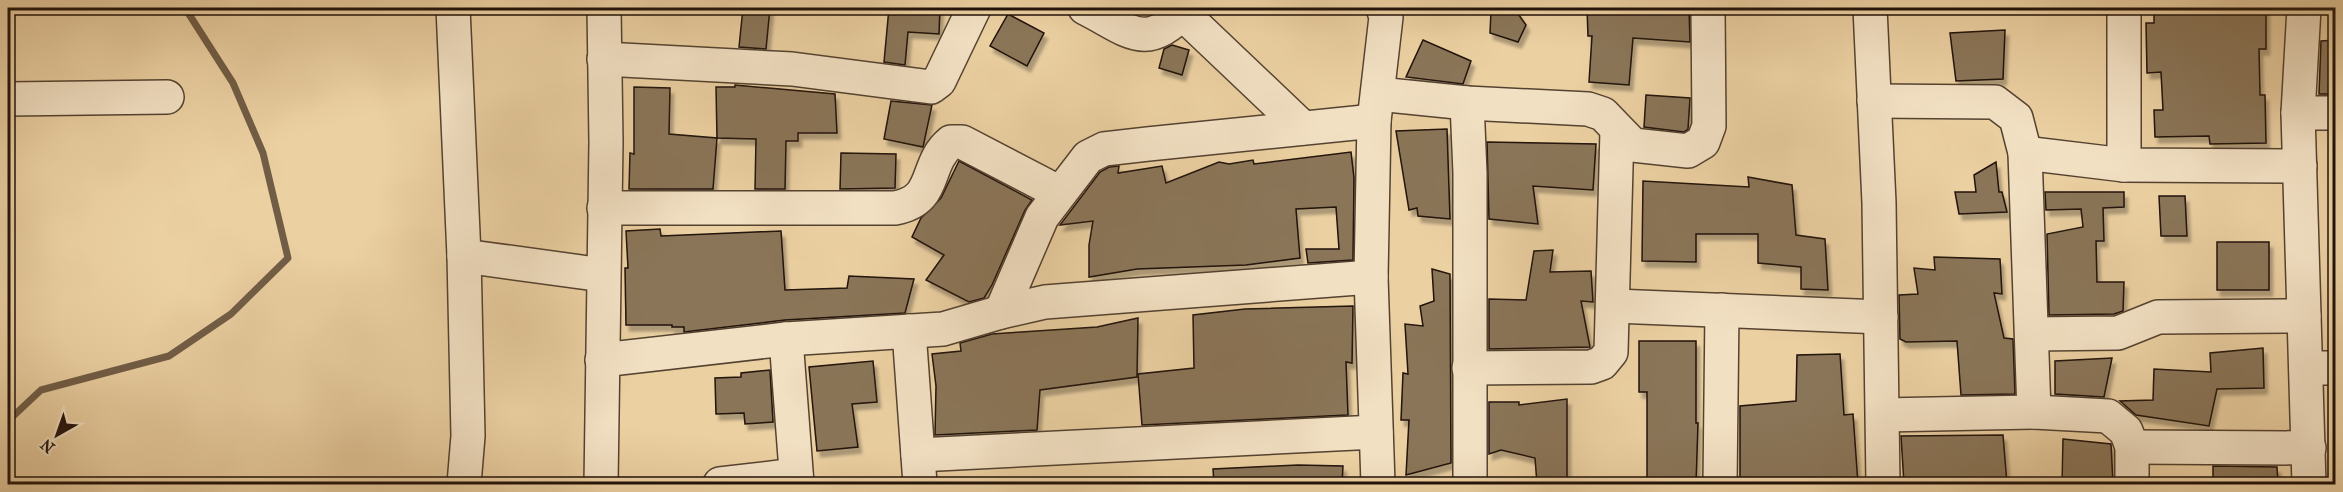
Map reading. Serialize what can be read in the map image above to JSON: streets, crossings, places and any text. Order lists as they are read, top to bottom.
{
  "north": "bottom left"
}
